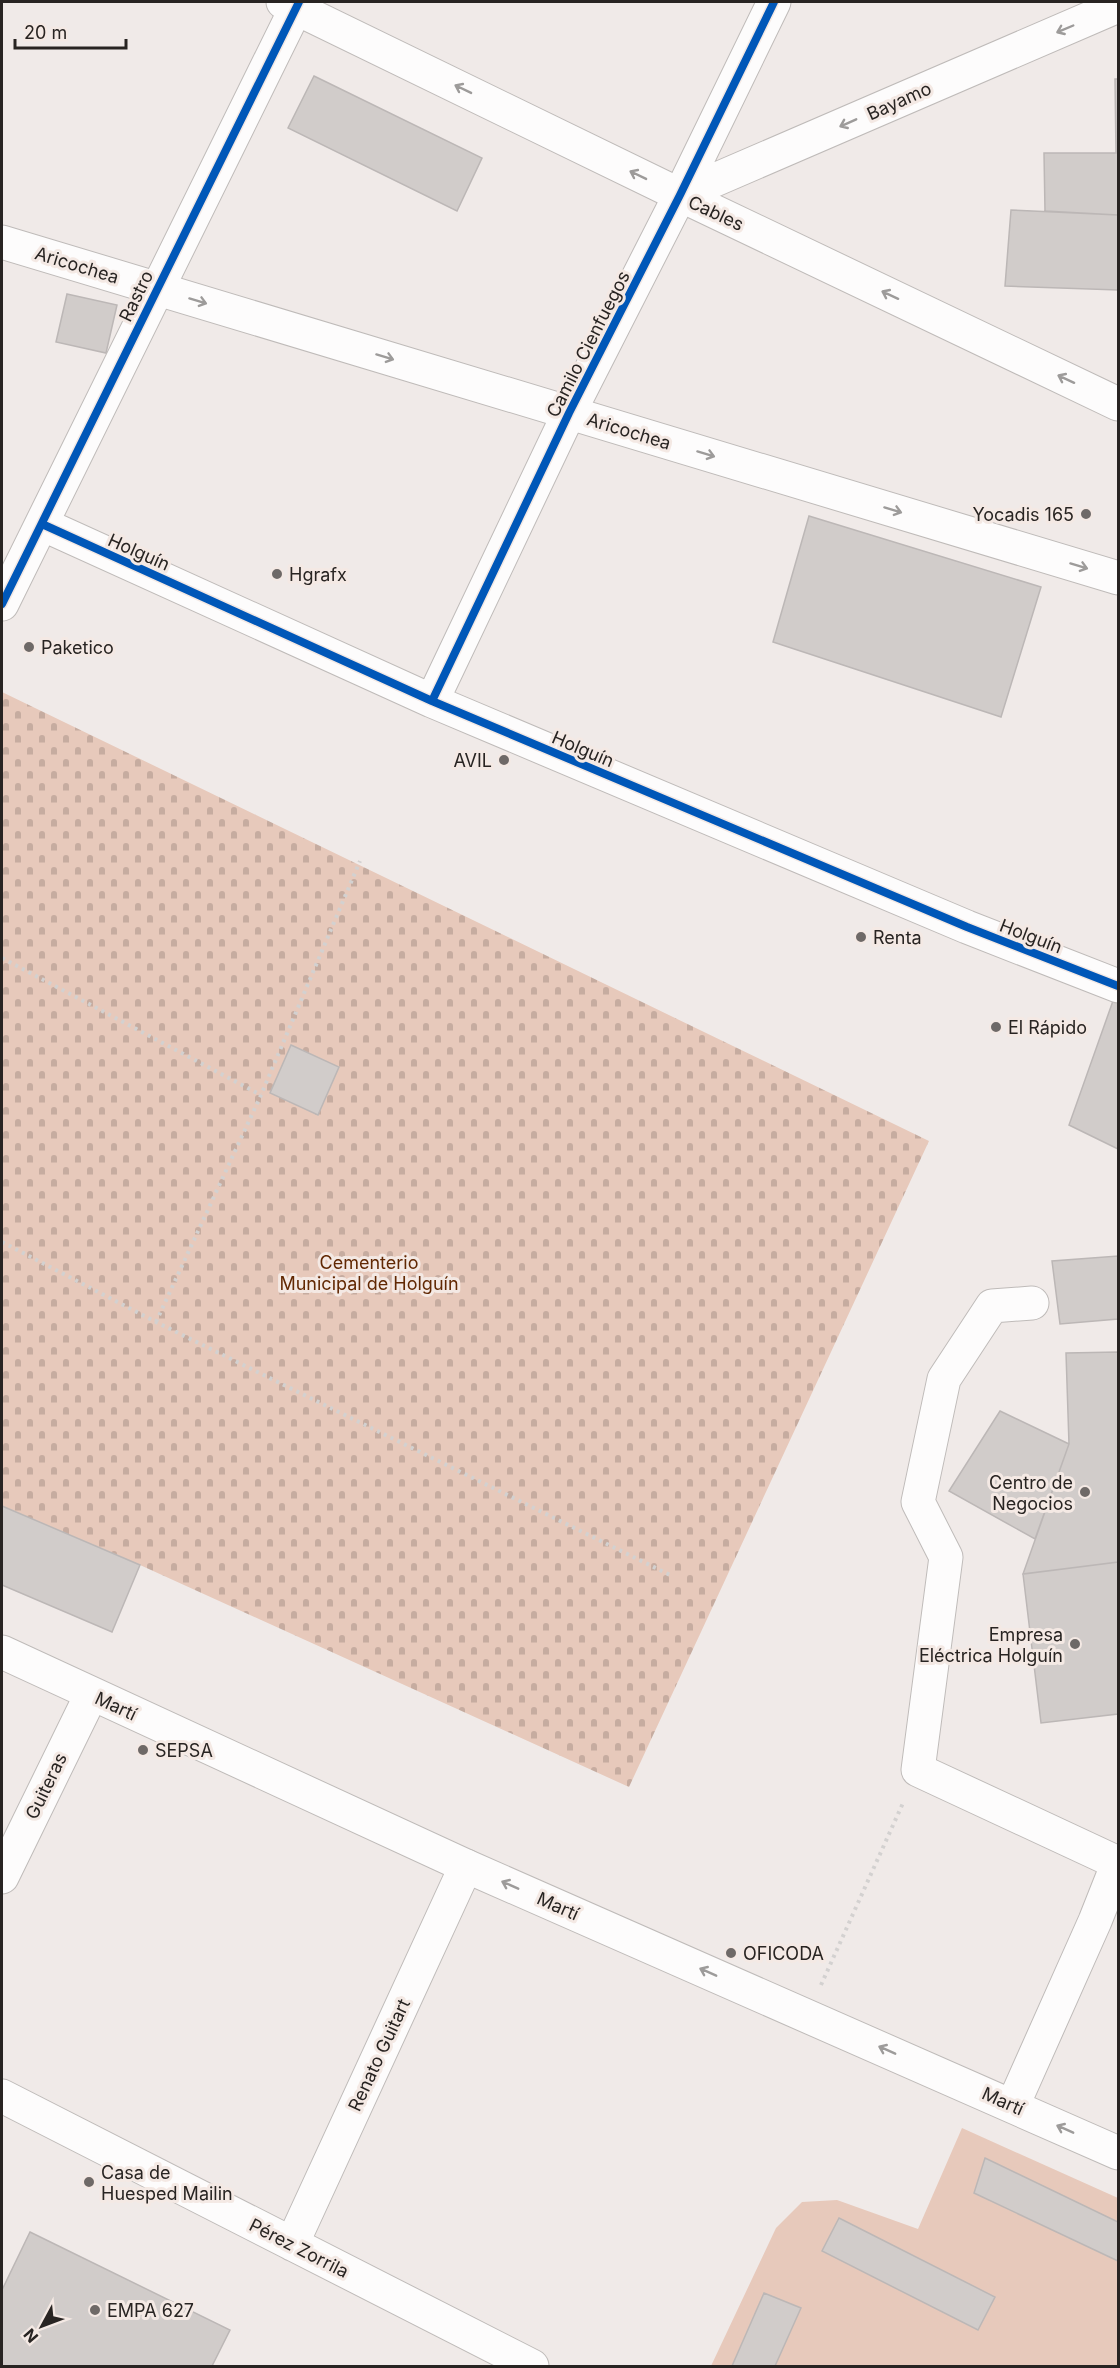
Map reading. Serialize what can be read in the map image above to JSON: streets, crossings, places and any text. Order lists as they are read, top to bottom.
{
  "streets": {
    "street": [
      "Bayamo",
      "Cables",
      "Aricochea",
      "Rastro",
      "Camilo Cienfuegos",
      "Holguín",
      "Martí",
      "Guiteras",
      "Renato Guitart",
      "Pérez Zorrila"
    ]
  },
  "crossings": [
    ["Bayamo", "Cables"],
    ["Bayamo", "Camilo Cienfuegos"],
    ["Cables", "Rastro"],
    ["Cables", "Camilo Cienfuegos"],
    ["Aricochea", "Rastro"],
    ["Aricochea", "Camilo Cienfuegos"],
    ["Rastro", "Holguín"],
    ["Camilo Cienfuegos", "Holguín"],
    ["Martí", "Guiteras"],
    ["Martí", "Renato Guitart"],
    ["Renato Guitart", "Pérez Zorrila"]
  ],
  "one_way": [
    "Bayamo",
    "Cables",
    "Aricochea",
    "Martí"
  ],
  "parks": ["Cementerio Municipal de Holguín"],
  "places": [
    "Yocadis 165",
    "Hgrafx",
    "Paketico",
    "AVIL",
    "Renta",
    "El Rápido",
    "Centro de Negocios",
    "Empresa Eléctrica Holguín",
    "SEPSA",
    "OFICODA",
    "Casa de Huesped Mailin",
    "EMPA 627"
  ],
  "scale_bar": "20 m",
  "north": "bottom left"
}
